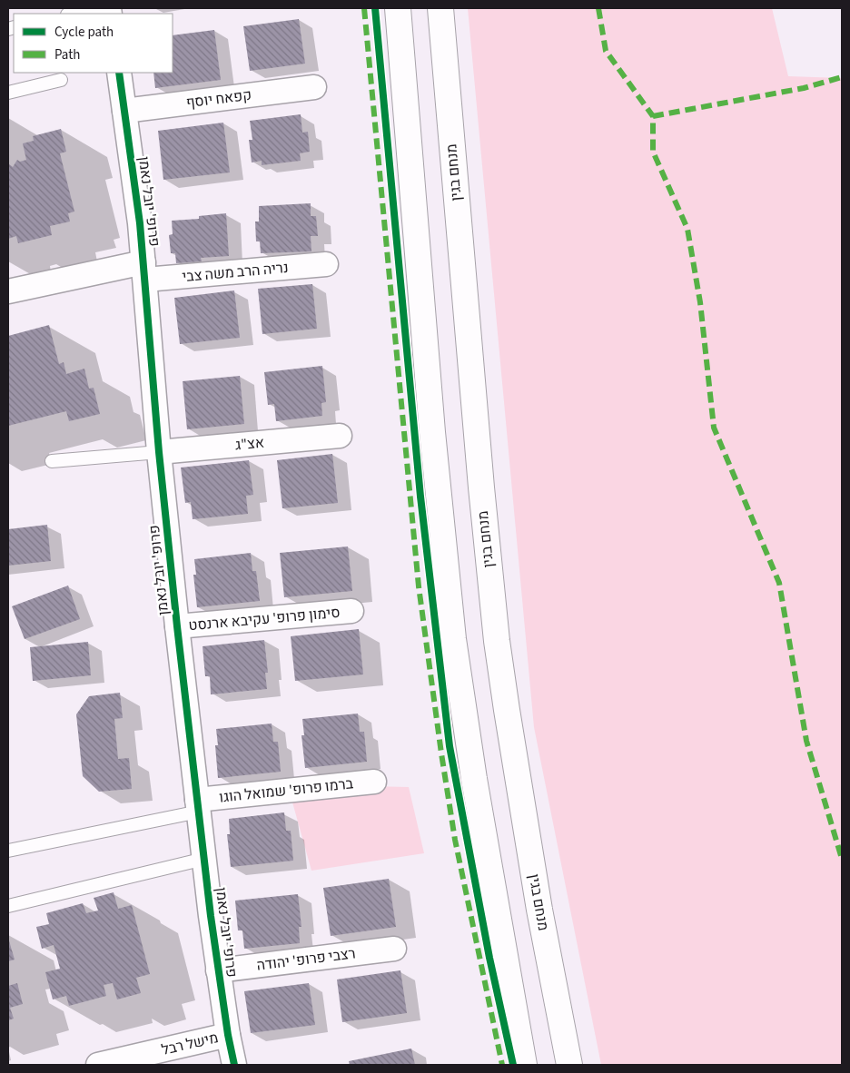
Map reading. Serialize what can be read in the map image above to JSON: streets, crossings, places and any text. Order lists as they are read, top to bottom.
{
  "streets": {
    "main road": ["מנחם בגין"],
    "street": [
      "קפאח יוסף",
      "פרופ' יובל נאמן",
      "נריה הרב משה צבי",
      "אצ\"ג",
      "סימון פרופ' עקיבא ארנסט",
      "ברמו פרופ' שמואל הוגו",
      "רצבי פרופ' יהודה",
      "מישל רבל"
    ]
  },
  "crossings": [
    ["קפאח יוסף", "פרופ' יובל נאמן"],
    ["פרופ' יובל נאמן", "נריה הרב משה צבי"],
    ["פרופ' יובל נאמן", "אצ\"ג"],
    ["פרופ' יובל נאמן", "סימון פרופ' עקיבא ארנסט"],
    ["פרופ' יובל נאמן", "ברמו פרופ' שמואל הוגו"],
    ["פרופ' יובל נאמן", "רצבי פרופ' יהודה"],
    ["פרופ' יובל נאמן", "מישל רבל"]
  ],
  "legend": ["Cycle path", "Path"]
}
